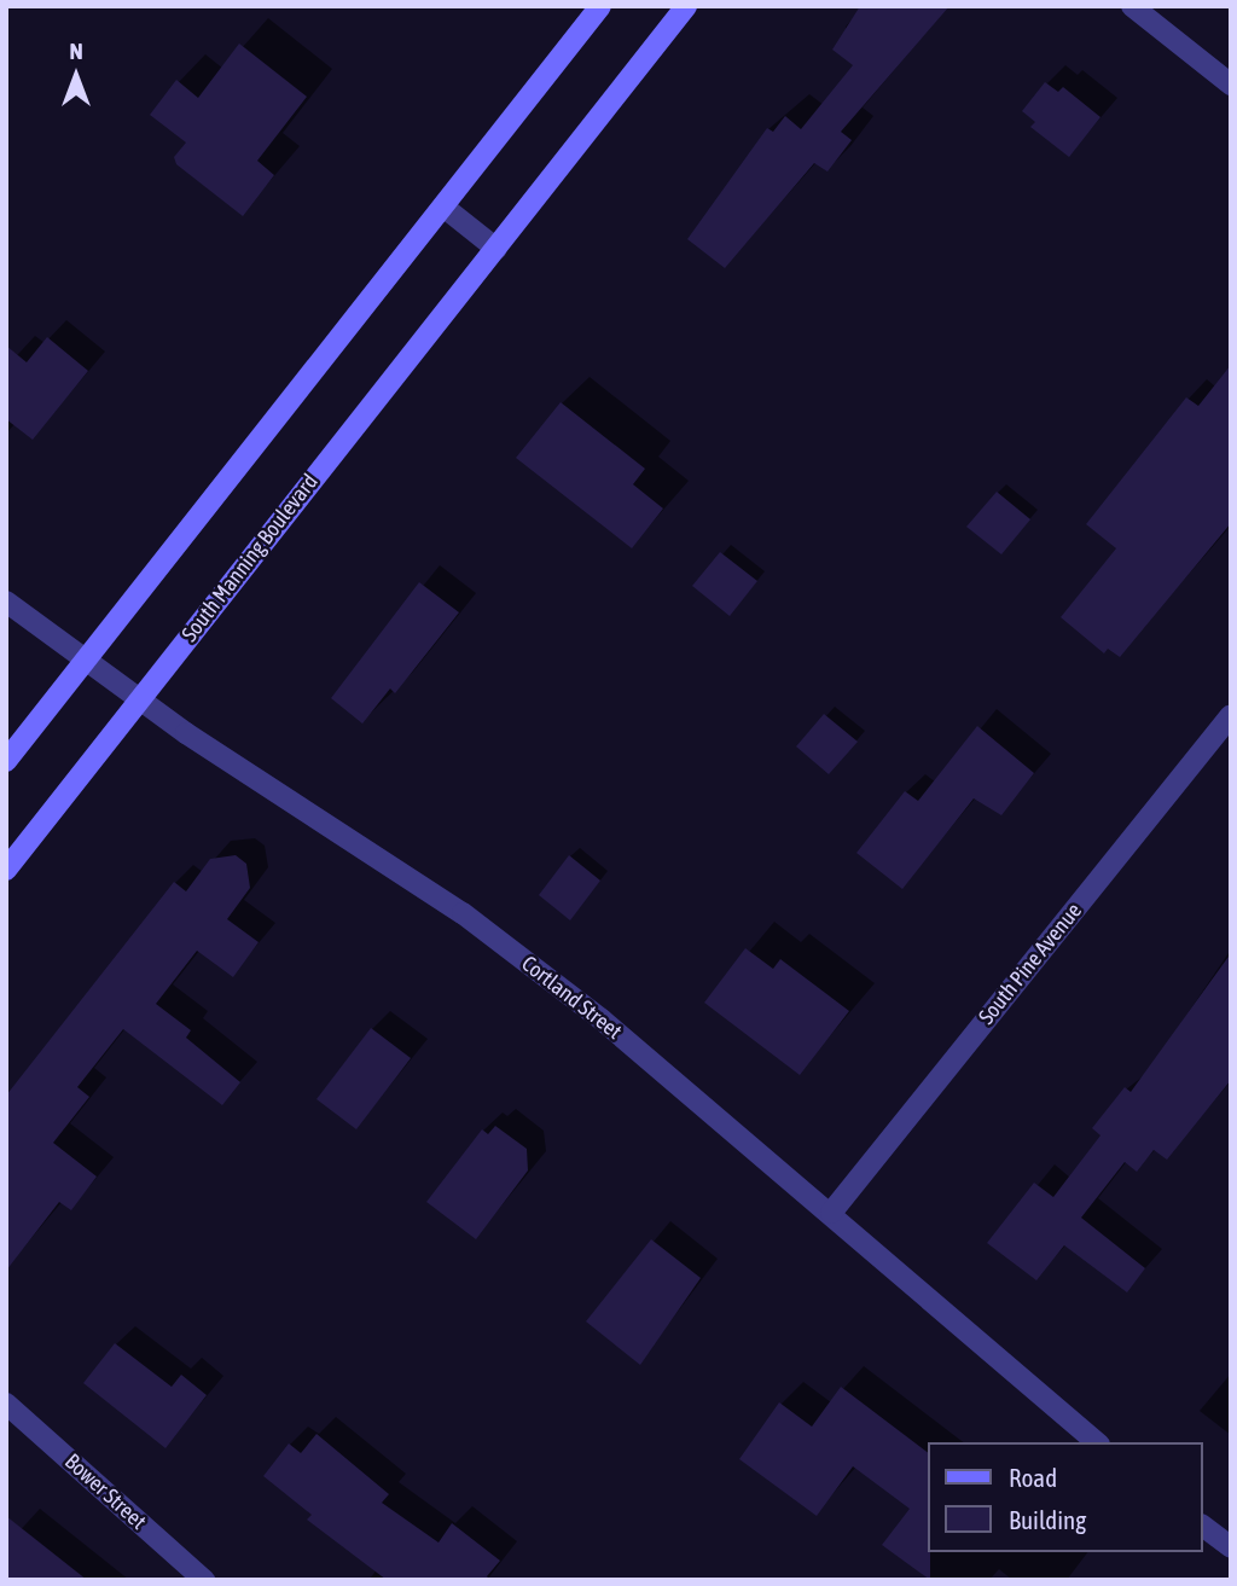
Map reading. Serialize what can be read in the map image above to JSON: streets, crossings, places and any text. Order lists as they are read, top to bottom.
{
  "streets": {
    "street": [
      "South Manning Boulevard",
      "South Pine Avenue",
      "Cortland Street",
      "Bower Street"
    ]
  },
  "crossings": [
    ["South Manning Boulevard", "Cortland Street"],
    ["South Pine Avenue", "Cortland Street"]
  ],
  "legend": ["Road", "Building"],
  "north": "top"
}
